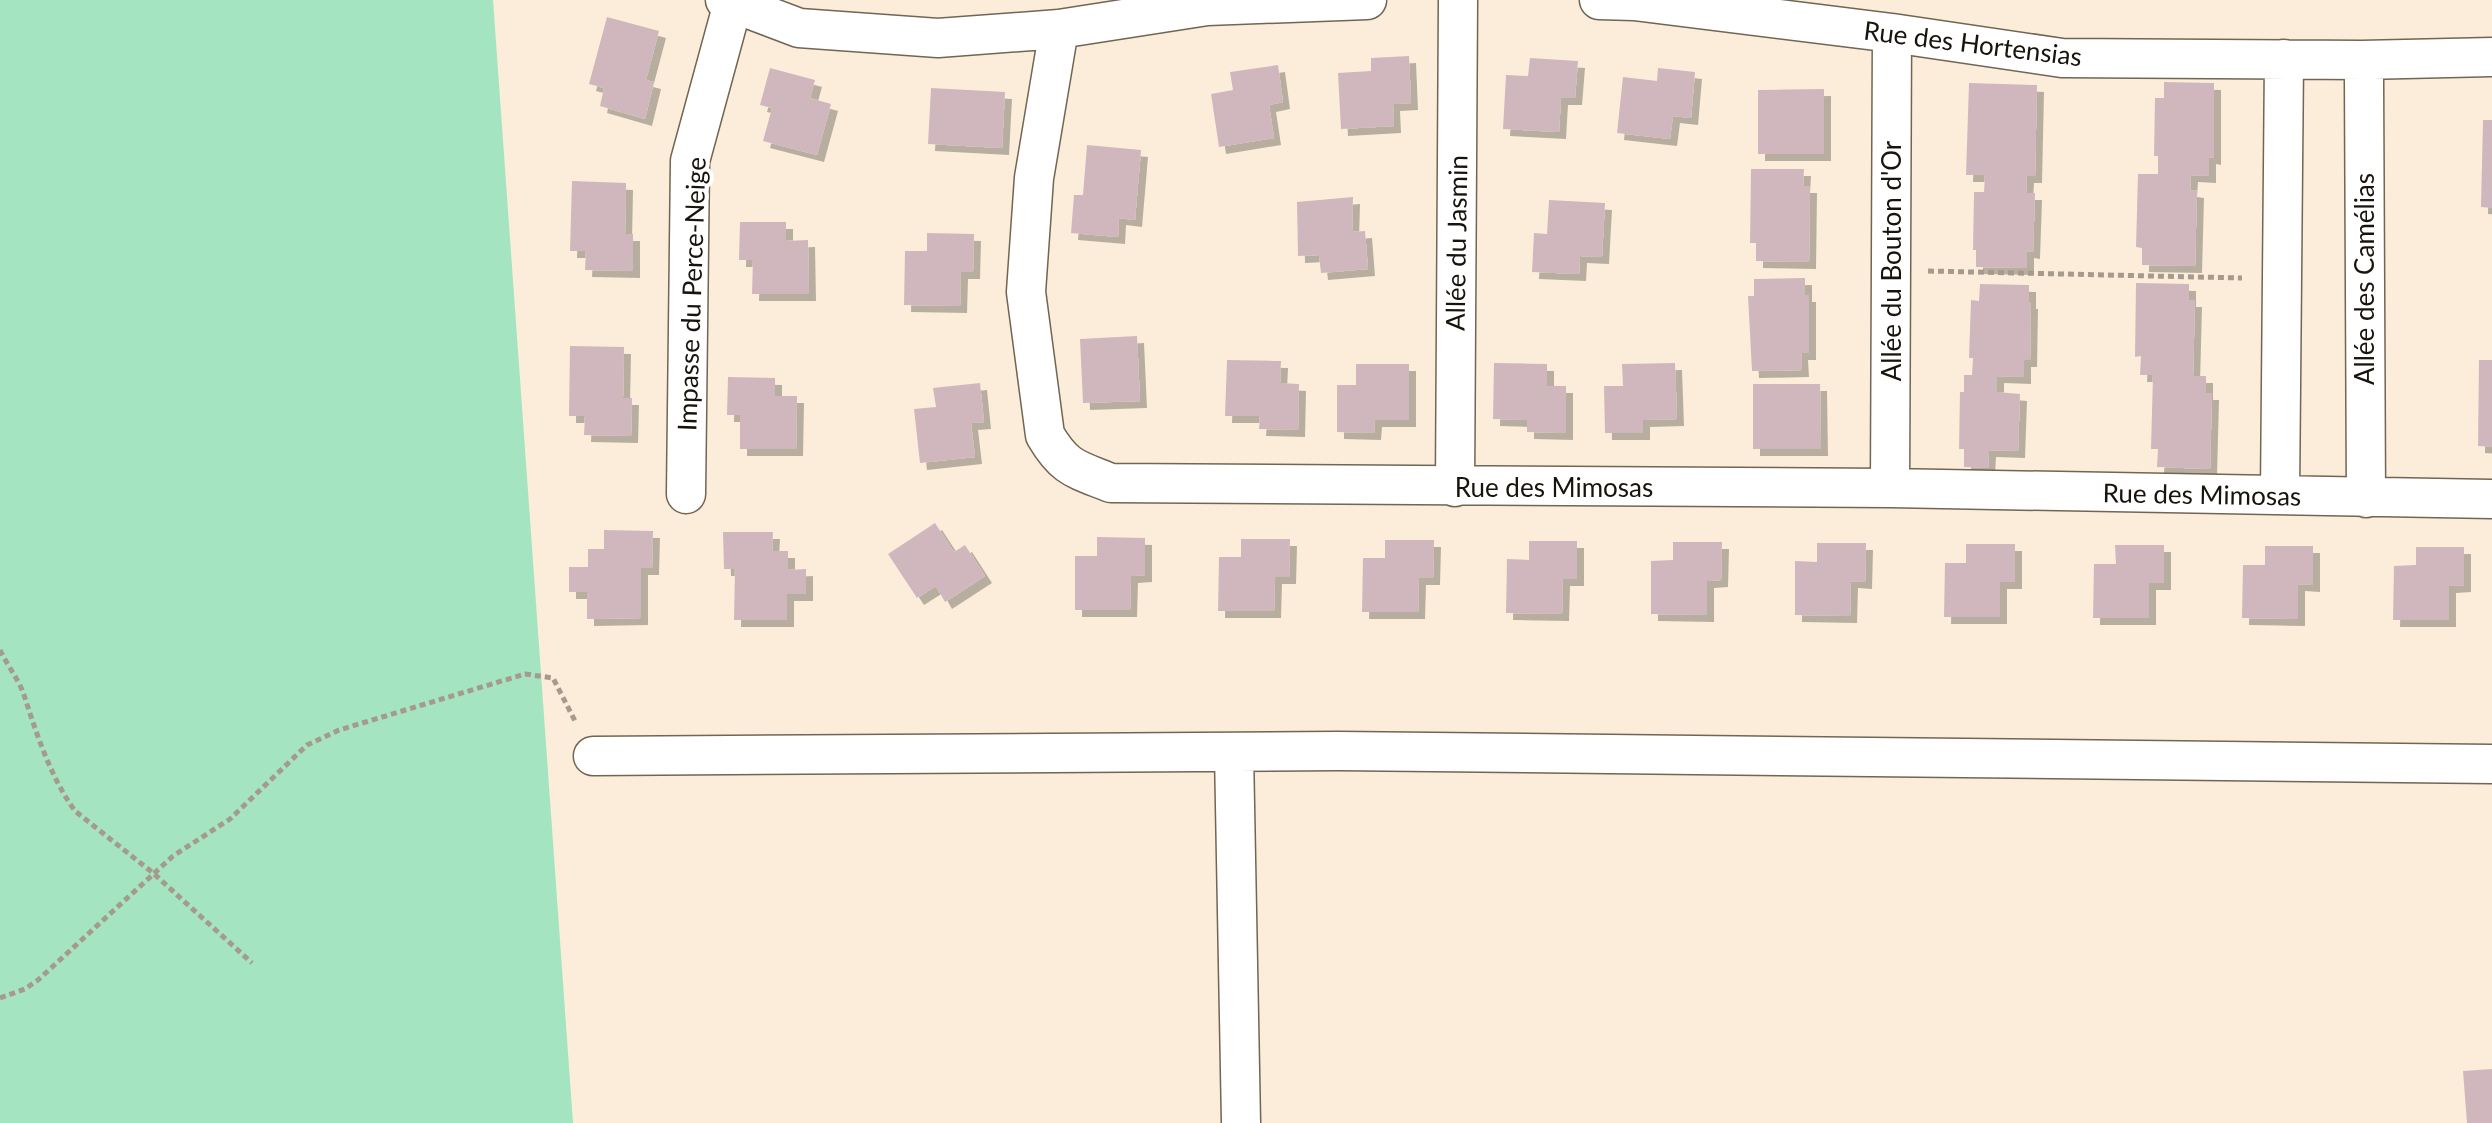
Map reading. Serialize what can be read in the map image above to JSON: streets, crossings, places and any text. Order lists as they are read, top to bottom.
{
  "streets": {
    "street": [
      "Rue des Hortensias",
      "Allée du Jasmin",
      "Allée du Bouton d'Or",
      "Allée des Camélias",
      "Impasse du Perce-Neige",
      "Rue des Mimosas"
    ]
  },
  "crossings": [
    ["Rue des Hortensias", "Allée du Bouton d'Or"],
    ["Rue des Hortensias", "Allée des Camélias"],
    ["Allée du Jasmin", "Rue des Mimosas"],
    ["Allée du Bouton d'Or", "Rue des Mimosas"],
    ["Allée des Camélias", "Rue des Mimosas"]
  ]
}
